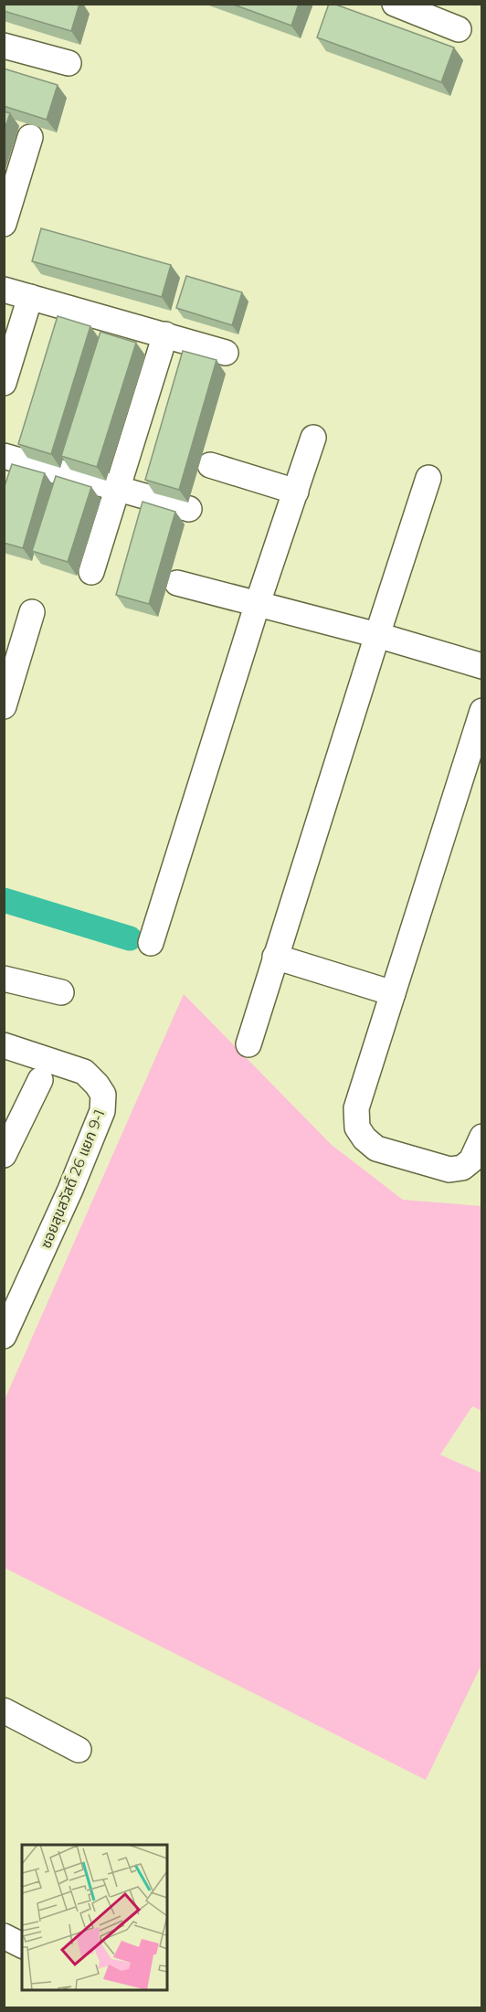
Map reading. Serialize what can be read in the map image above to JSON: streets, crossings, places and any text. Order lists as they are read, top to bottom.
{
  "streets": {
    "street": ["ซอยสุขสวัสดิ์ 26 แยก 9-1"]
  }
}
